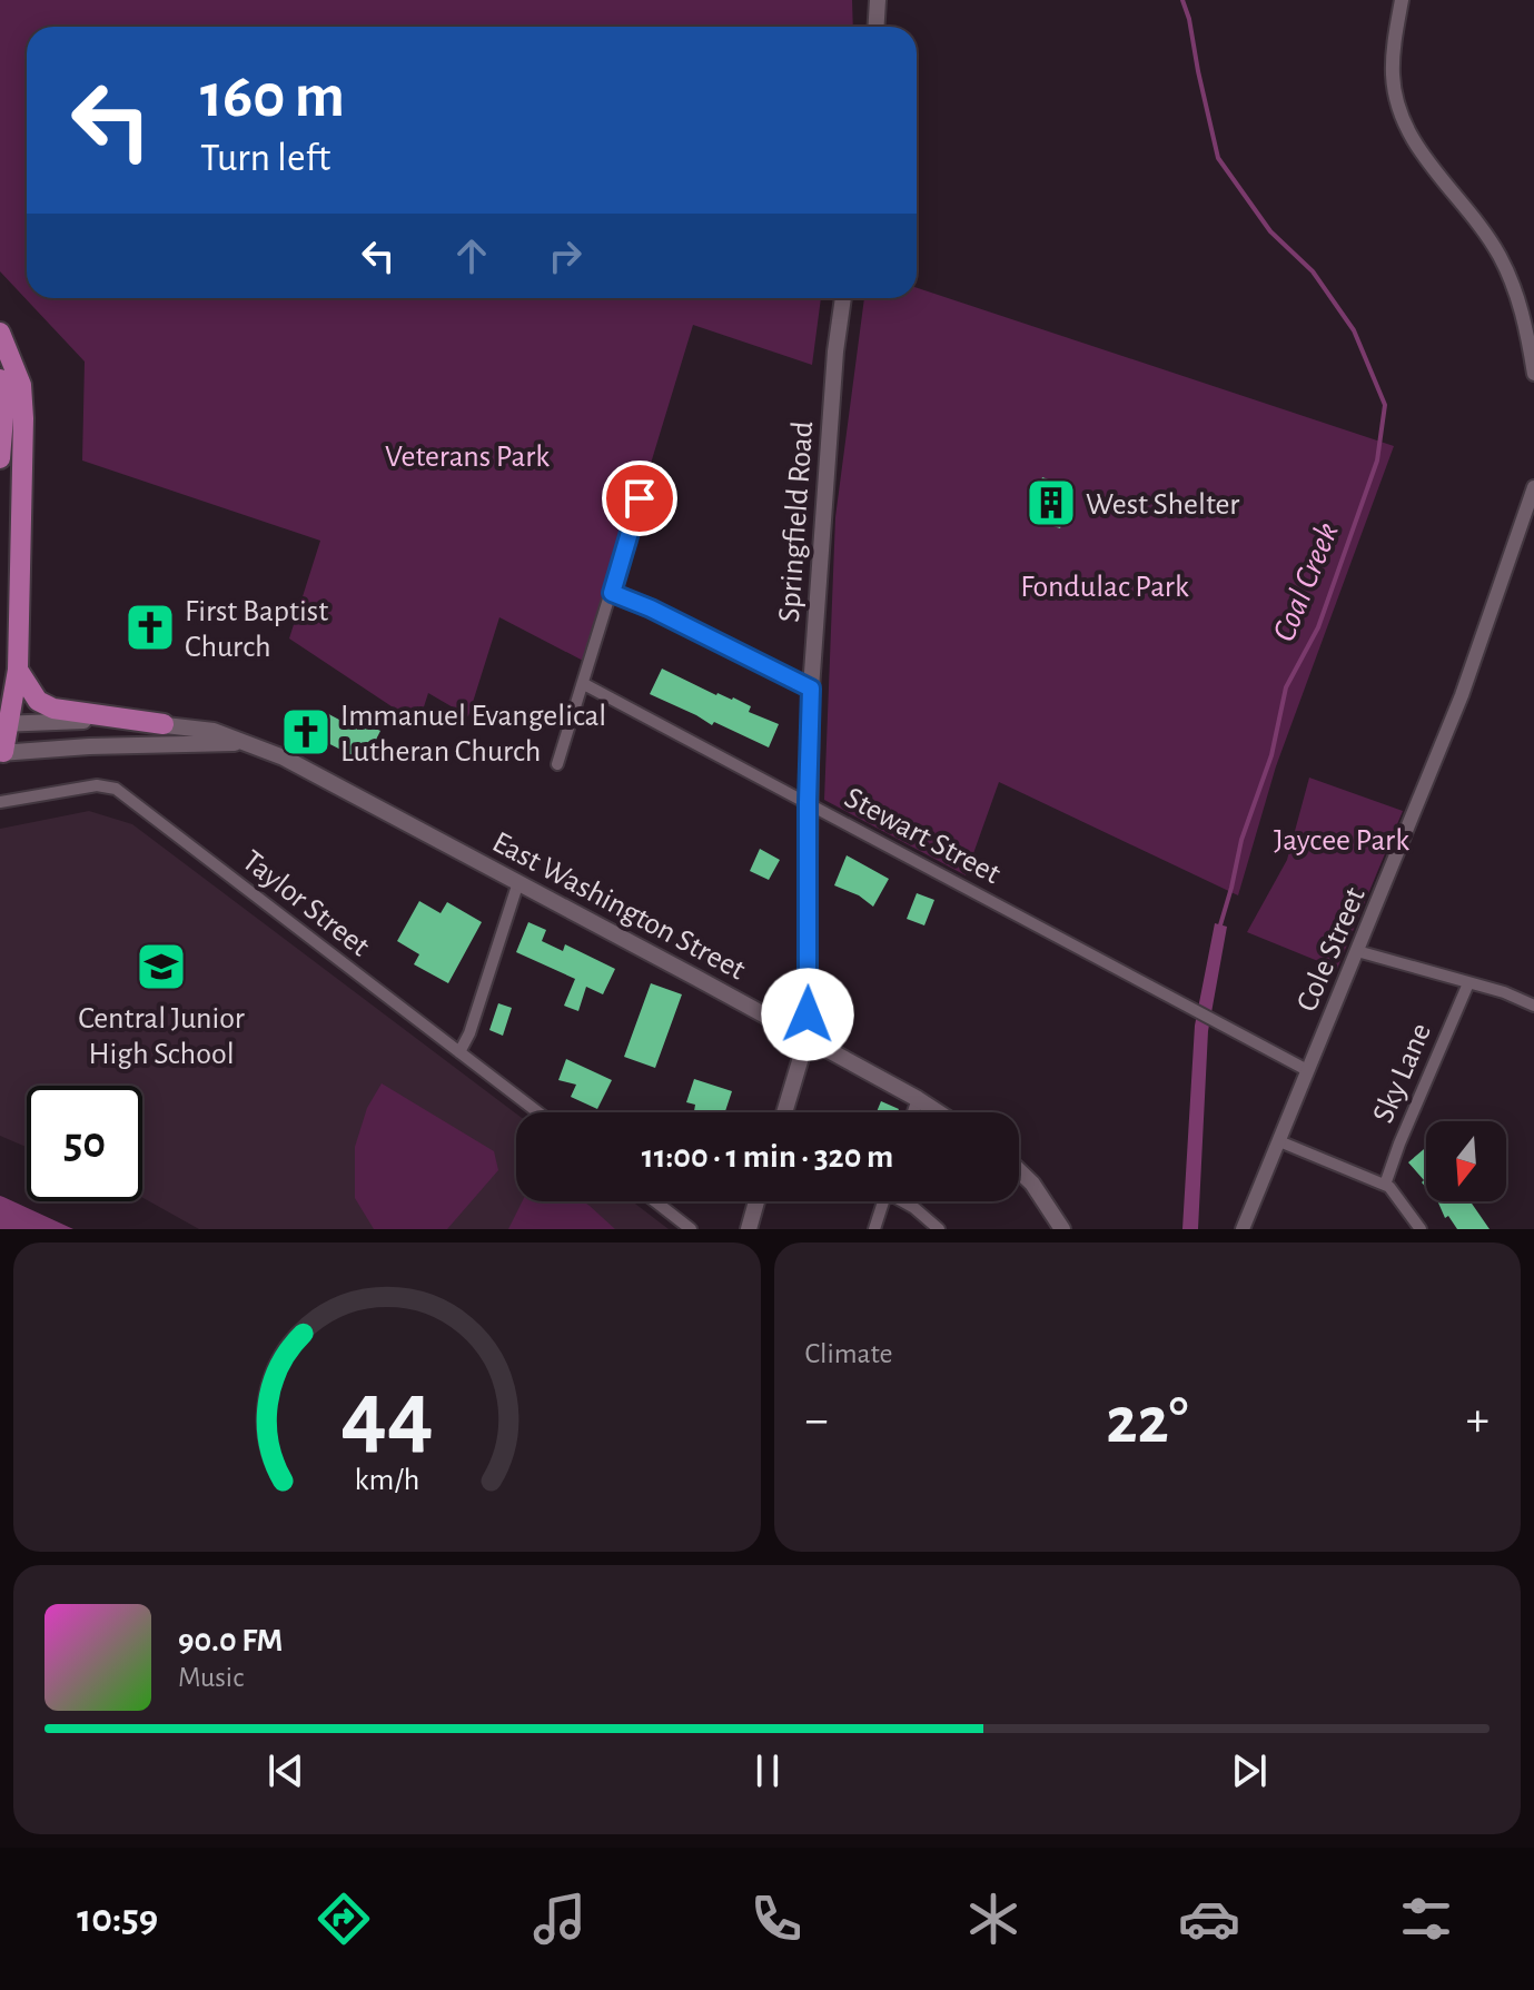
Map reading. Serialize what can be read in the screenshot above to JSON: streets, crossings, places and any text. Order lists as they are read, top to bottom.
{
  "streets": {
    "main road": ["Springfield Road", "East Washington Street"],
    "street": [
      "Stewart Street",
      "Taylor Street",
      "Cole Street",
      "Sky Lane"
    ]
  },
  "crossings": [
    ["Springfield Road", "Stewart Street"],
    ["Springfield Road", "East Washington Street"],
    ["Stewart Street", "Cole Street"]
  ],
  "water": ["Coal Creek"],
  "parks": ["Veterans Park", "Fondulac Park", "Jaycee Park"],
  "places": {
    "building": ["West Shelter"],
    "church": ["First Baptist Church", "Immanuel Evangelical Lutheran Church"],
    "school or university": ["Central Junior High School"]
  },
  "north": "bottom",
  "page": {
    "turn": ["160 m", "Turn left"],
    "limit": "50",
    "trip": "11:00 · 1 min · 320 m",
    "tile": "Climate",
    "heat": ["−", "22°", "+"],
    "song": ["90.0 FM", "Music"],
    "tabs": "10:59",
    "gauge": ["44", "km/h"]
  }
}
